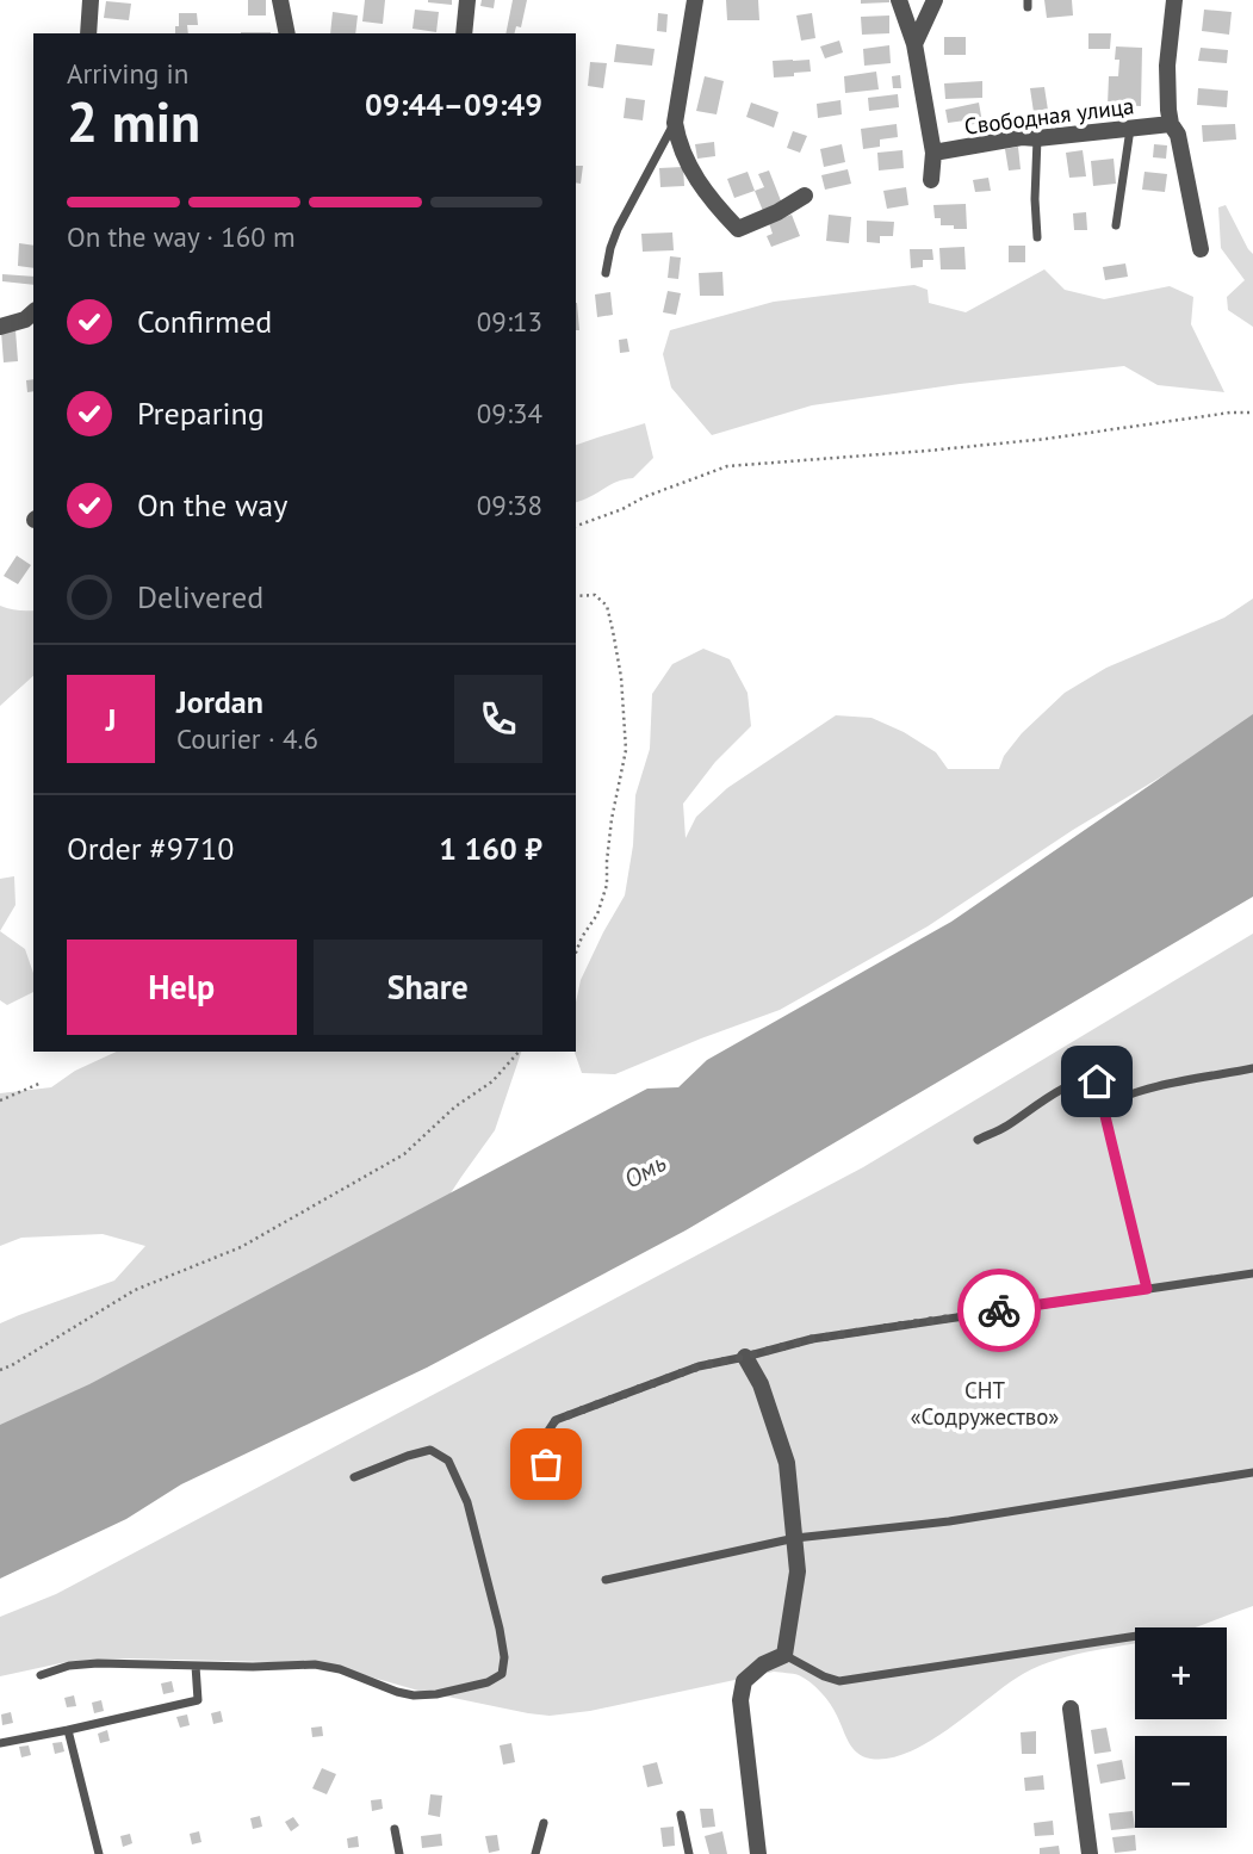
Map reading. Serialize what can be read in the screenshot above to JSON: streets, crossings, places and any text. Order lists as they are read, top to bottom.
{
  "streets": {
    "street": ["Свободная улица"]
  },
  "water": ["Омь"],
  "parks": ["СНТ «Содружество»"],
  "page": {
    "heading": ["2 min", "Arriving in", "09:44–09:49"],
    "panel": [
      "Jordan",
      "Courier · 4.6",
      "Order #9710",
      "1 160 ₽"
    ],
    "bar": "On the way · 160 m",
    "list": [
      ["Confirmed", "09:13"],
      ["Preparing", "09:34"],
      ["On the way", "09:38"],
      "Delivered"
    ],
    "round": "J",
    "buttons": ["Help", "Share"],
    "map_buttons": ["+", "−"]
  }
}
